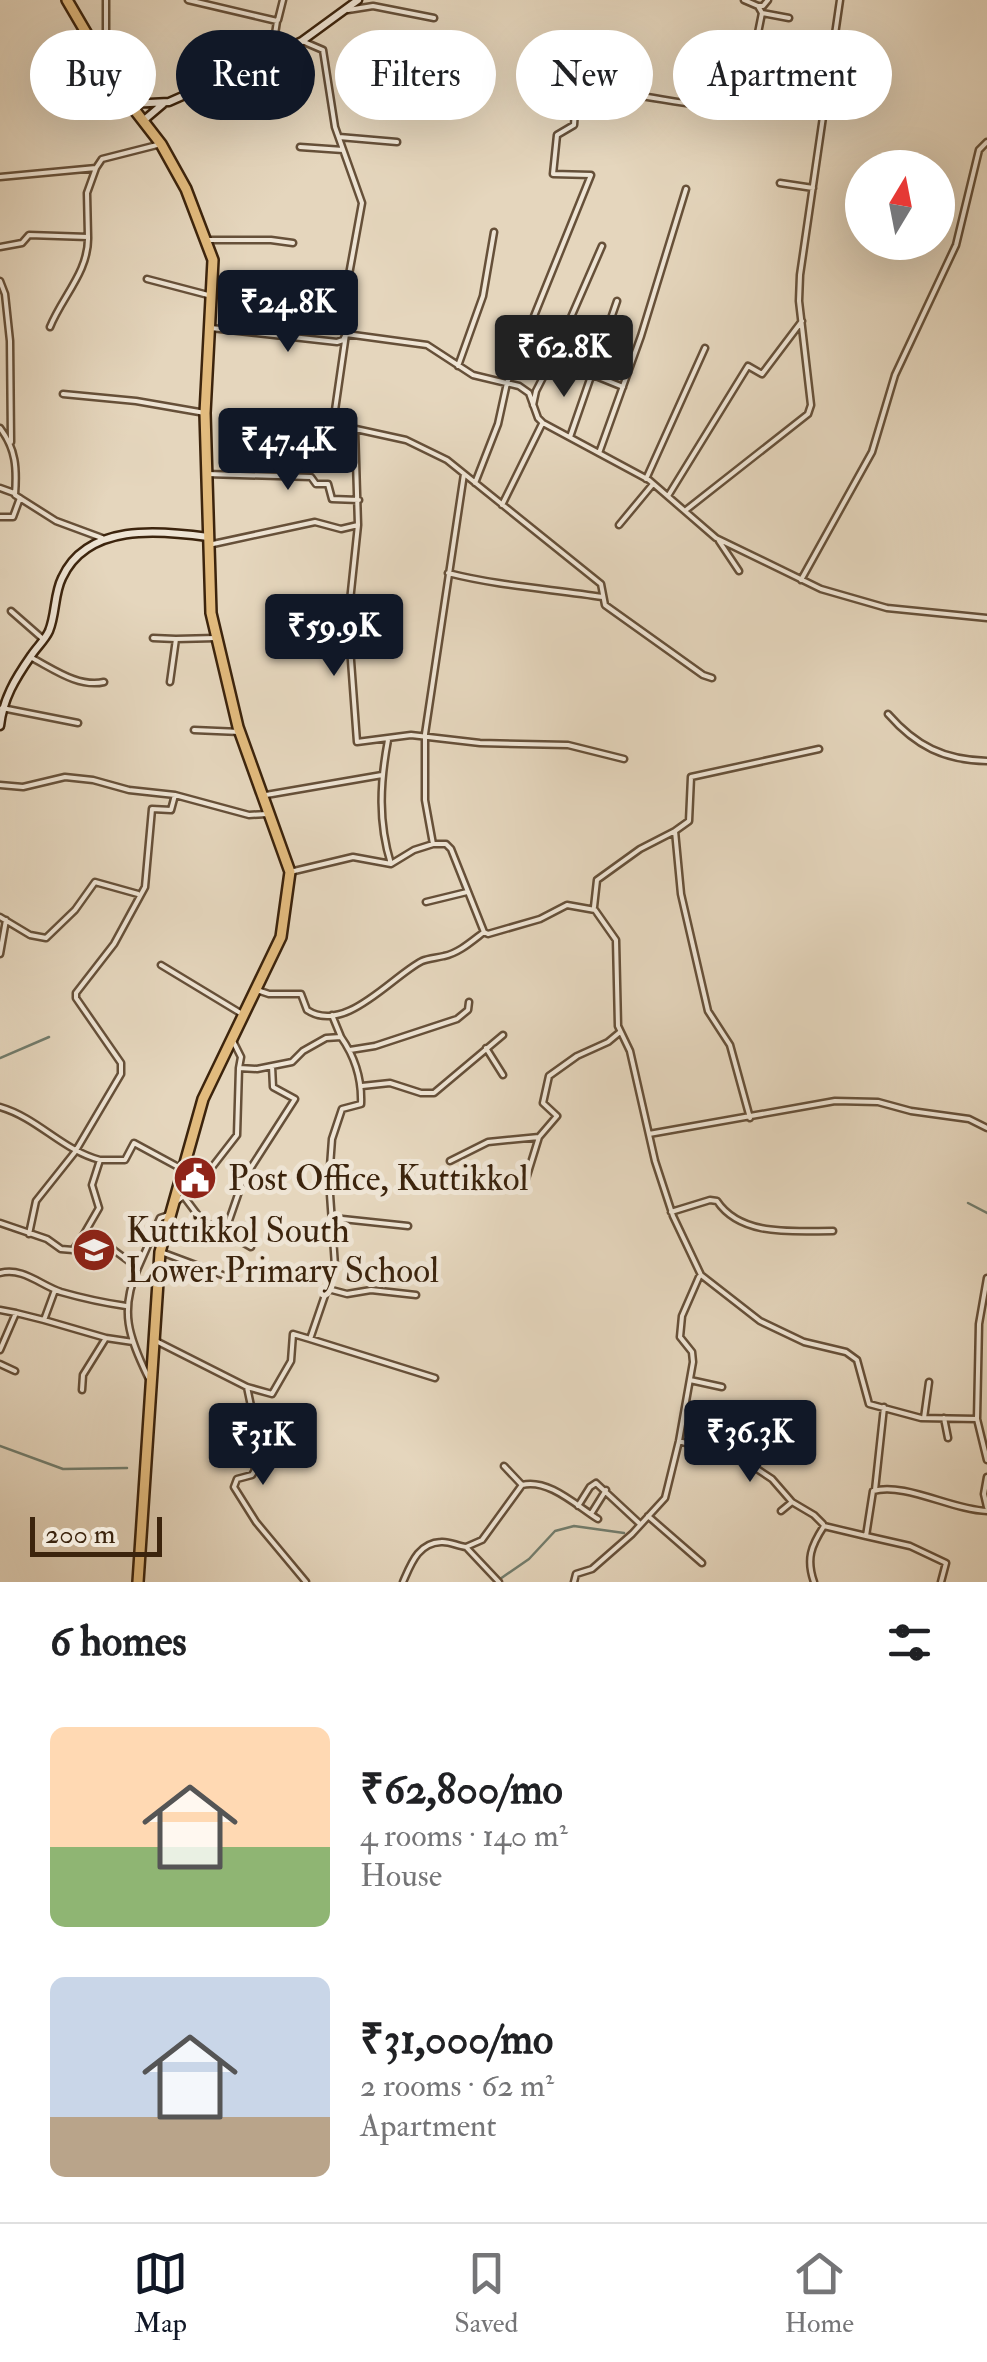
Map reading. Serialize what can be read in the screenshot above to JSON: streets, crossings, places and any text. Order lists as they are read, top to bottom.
{
  "places": {
    "public building": ["Post Office, Kuttikkol"],
    "school or university": ["Kuttikkol South Lower Primary School"]
  },
  "scale_bar": "200 m",
  "north": "top",
  "page": {
    "chip": [
      "Buy",
      "Rent",
      "Filters",
      "New",
      "Apartment"
    ],
    "price": [
      "₹24.8K",
      "₹62.8K",
      "₹47.4K",
      "₹59.9K",
      "₹36.3K",
      "₹31K"
    ],
    "scale": "200 m",
    "heading": "6 homes",
    "list": [
      {
        "name": "₹62,800/mo",
        "note": "4 rooms · 140 m² · House"
      },
      {
        "name": "₹31,000/mo",
        "note": "2 rooms · 62 m² · Apartment"
      }
    ],
    "tabs": ["Map", "Saved", "Home"]
  }
}
